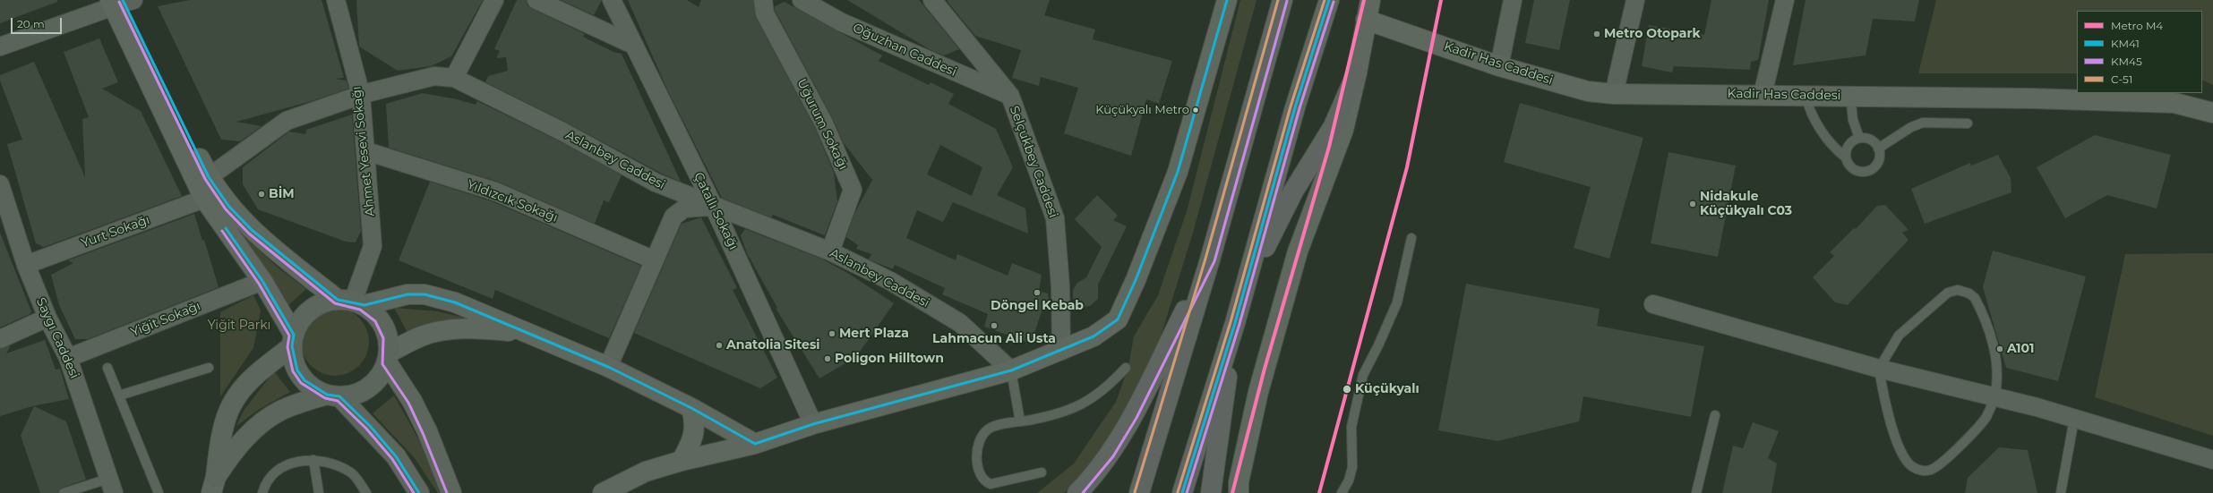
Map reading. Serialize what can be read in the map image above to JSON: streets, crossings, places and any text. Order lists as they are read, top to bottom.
{
  "streets": {
    "main road": ["Kadir Has Caddesi"],
    "street": [
      "Oğuzhan Caddesi",
      "Uğurum Sokağı",
      "Ahmet Yesevi Sokağı",
      "Aslanbey Caddesi",
      "Selçukbey Caddesi",
      "Yıldızcık Sokağı",
      "Çatallı Sokağı",
      "Yurt Sokağı",
      "Yiğit Sokağı",
      "Saygı Caddesi"
    ]
  },
  "crossings": [
    ["Oğuzhan Caddesi", "Selçukbey Caddesi"],
    ["Uğurum Sokağı", "Aslanbey Caddesi"],
    ["Ahmet Yesevi Sokağı", "Aslanbey Caddesi"],
    ["Ahmet Yesevi Sokağı", "Yıldızcık Sokağı"],
    ["Aslanbey Caddesi", "Çatallı Sokağı"],
    ["Yurt Sokağı", "Saygı Caddesi"],
    ["Yiğit Sokağı", "Saygı Caddesi"]
  ],
  "parks": ["Yiğit Parkı"],
  "places": [
    "Metro Otopark",
    "Küçükyalı Metro",
    "BİM",
    "Nidakule Küçükyalı C03",
    "Döngel Kebab",
    "Lahmacun Ali Usta",
    "Mert Plaza",
    "Anatolia Sitesi",
    "A101",
    "Poligon Hilltown",
    "Küçükyalı"
  ],
  "lines": [
    "metro line M4",
    "transit line KM41",
    "transit line C-51",
    "transit line KM45"
  ],
  "legend": [
    "Metro M4",
    "KM41",
    "KM45",
    "C-51"
  ],
  "scale_bar": "20 m"
}
